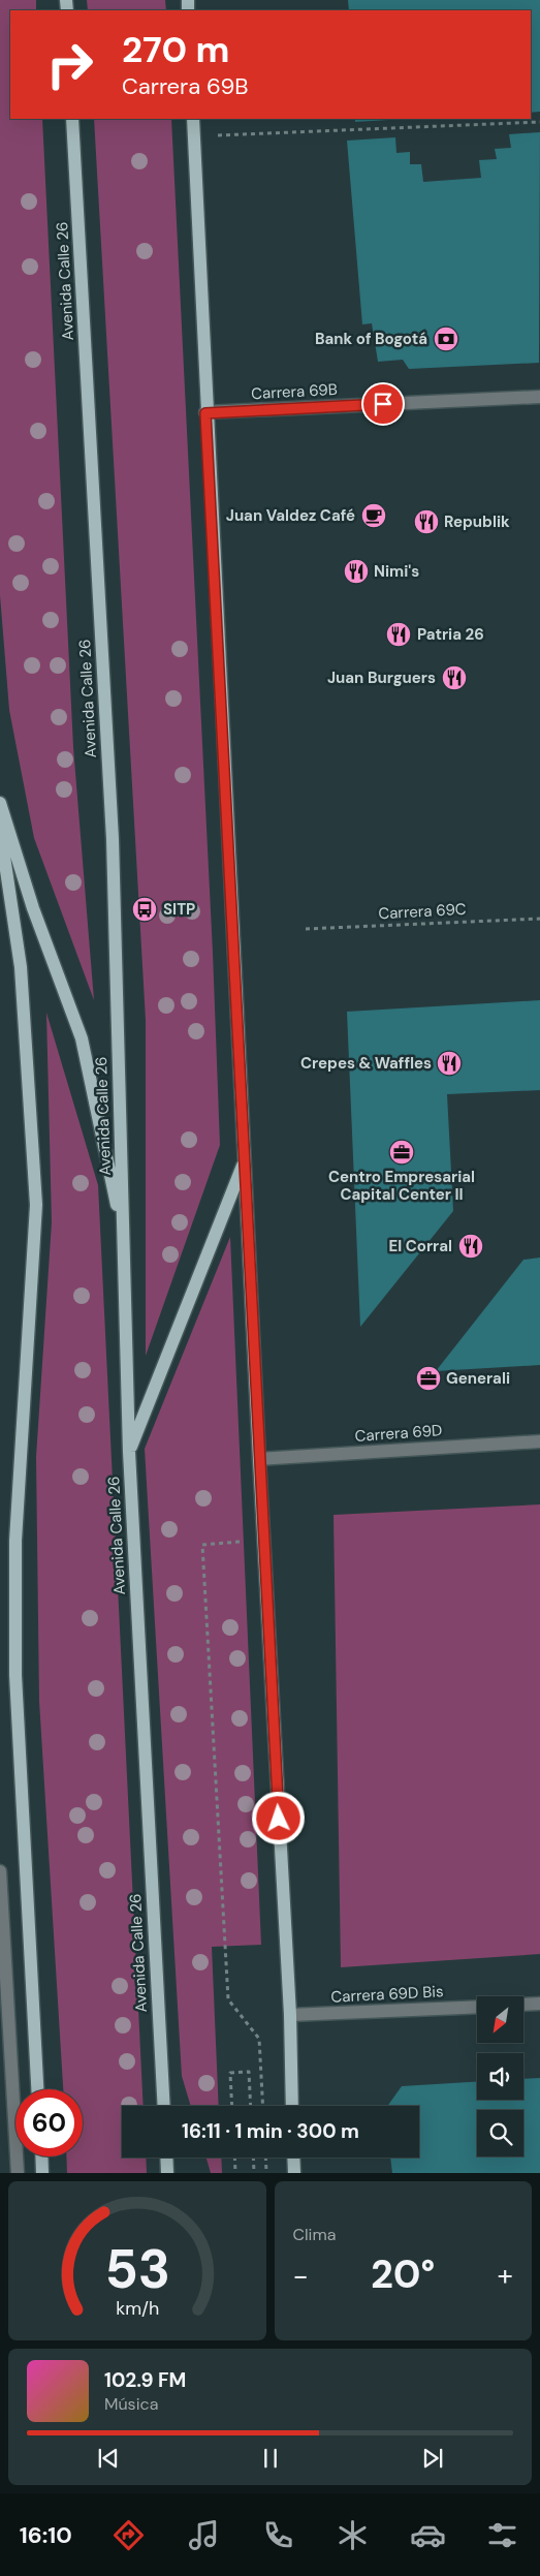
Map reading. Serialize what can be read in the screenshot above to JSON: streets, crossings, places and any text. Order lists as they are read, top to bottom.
{
  "streets": {
    "main road": ["Avenida Calle 26"],
    "street": ["Carrera 69B", "Carrera 69D", "Carrera 69D Bis"],
    "path": ["Carrera 69C"]
  },
  "places": {
    "bank": ["Bank of Bogotá"],
    "cafe": ["Juan Valdez Café"],
    "restaurant": [
      "Republik",
      "Nimi's",
      "Patria 26",
      "Juan Burguers",
      "Crepes & Waffles",
      "El Corral"
    ],
    "bus stop": ["SITP"],
    "office": ["Centro Empresarial Capital Center II", "Generali"]
  },
  "north": "bottom left",
  "page": {
    "turn": ["270 m", "Carrera 69B"],
    "limit": "60",
    "trip": "16:11 · 1 min · 300 m",
    "tile": "Clima",
    "heat": ["−", "20°", "+"],
    "song": ["102.9 FM", "Música"],
    "tabs": "16:10",
    "gauge": ["53", "km/h"]
  }
}
